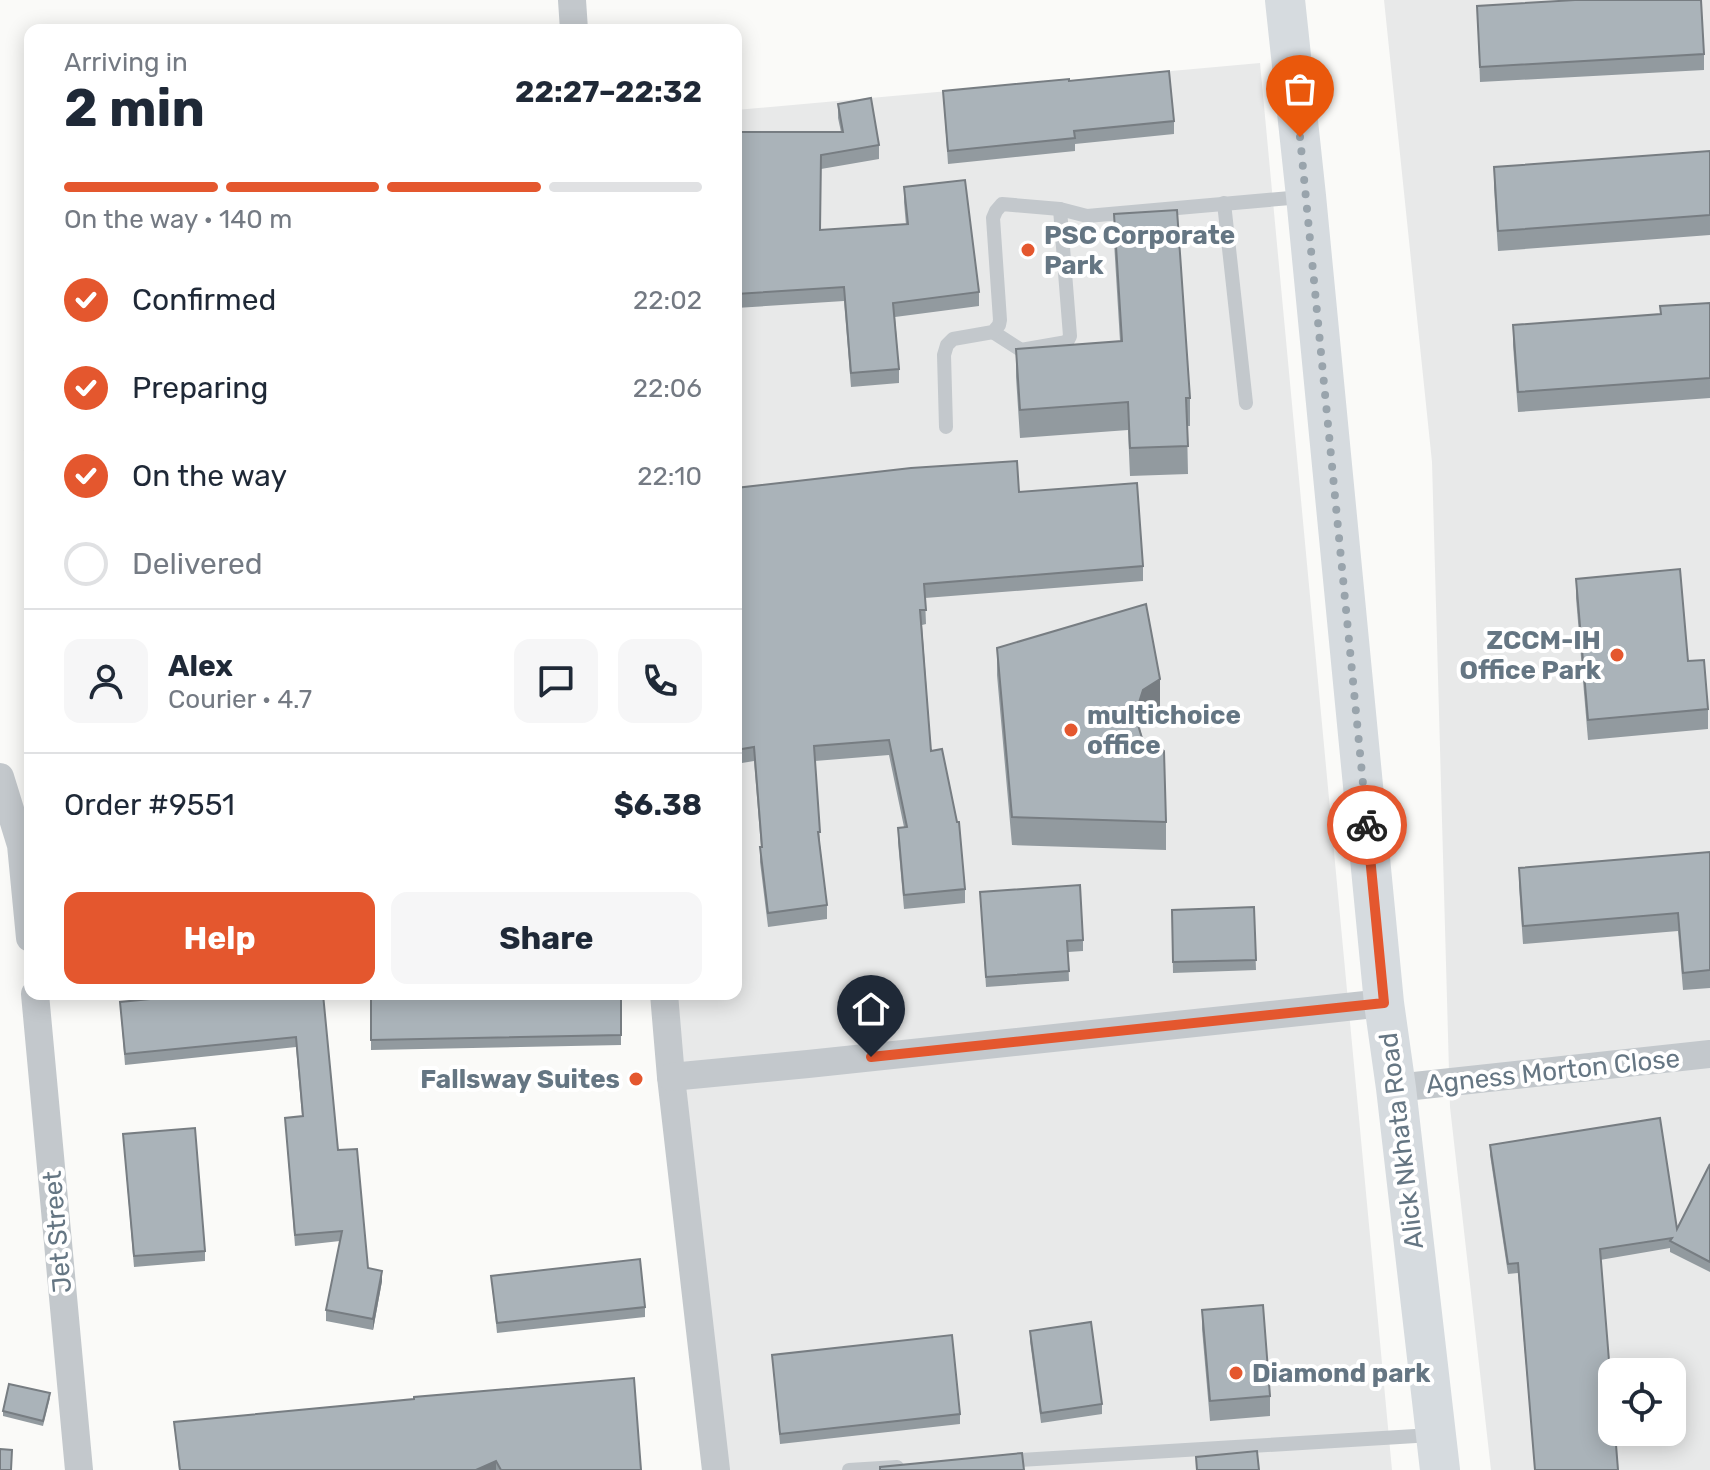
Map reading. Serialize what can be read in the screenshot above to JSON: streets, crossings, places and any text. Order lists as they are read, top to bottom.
{
  "streets": {
    "main road": ["Alick Nkhata Road"],
    "street": ["Agness Morton Close", "Jet Street"]
  },
  "crossings": [
    ["Agness Morton Close", "Alick Nkhata Road"]
  ],
  "places": [
    "PSC Corporate Park",
    "ZCCM-IH Office Park",
    "multichoice office",
    "Fallsway Suites",
    "Diamond park"
  ],
  "page": {
    "heading": ["2 min", "Arriving in", "22:27–22:32"],
    "panel": [
      "Alex",
      "Courier · 4.7",
      "Order #9551",
      "$6.38"
    ],
    "bar": "On the way · 140 m",
    "list": [
      ["Confirmed", "22:02"],
      ["Preparing", "22:06"],
      ["On the way", "22:10"],
      "Delivered"
    ],
    "buttons": ["Help", "Share"]
  }
}
